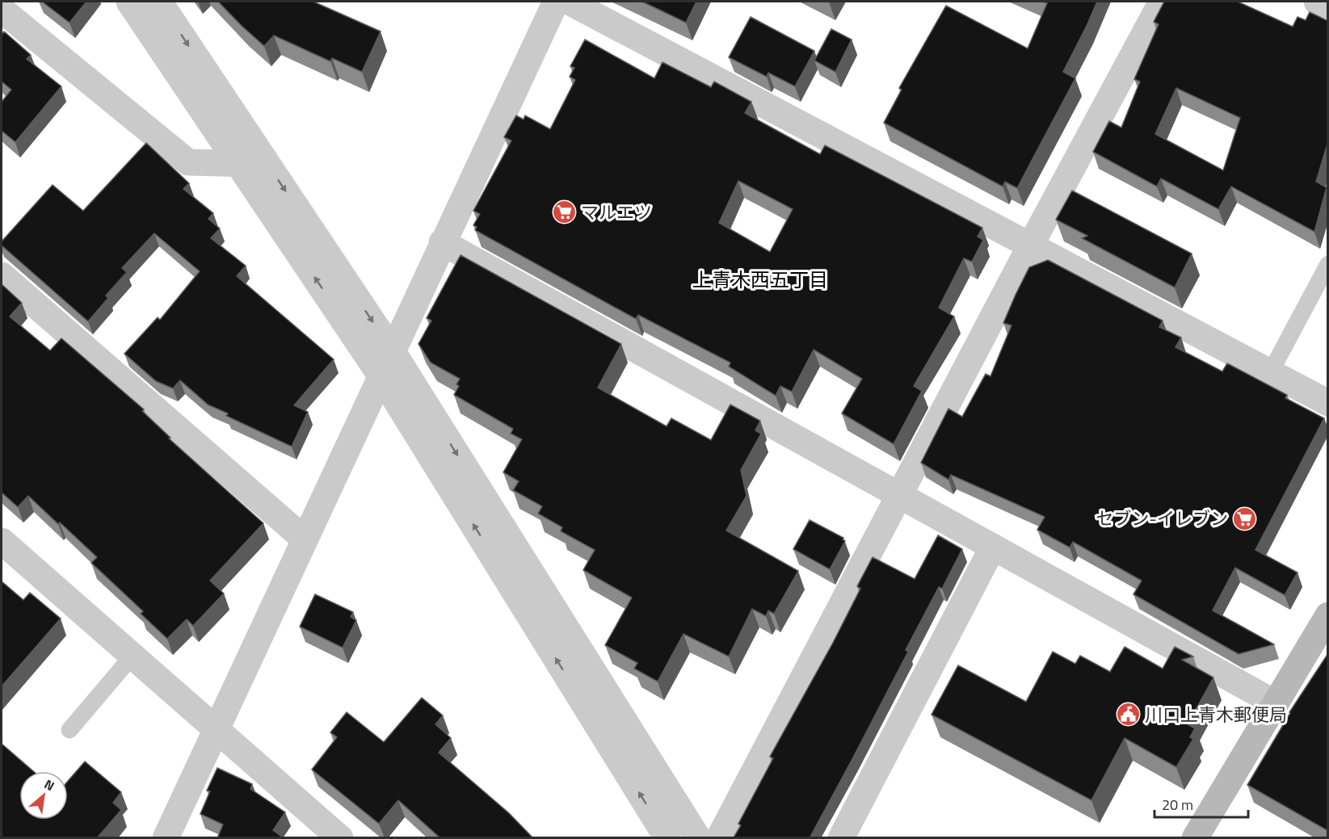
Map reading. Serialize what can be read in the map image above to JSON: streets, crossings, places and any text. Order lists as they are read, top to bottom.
{
  "districts": ["上青木西五丁目"],
  "places": {
    "supermarket": ["マルエツ", "セブン-イレブン"],
    "public building": ["川口上青木郵便局"]
  },
  "scale_bar": "20 m",
  "north": "top right"
}
